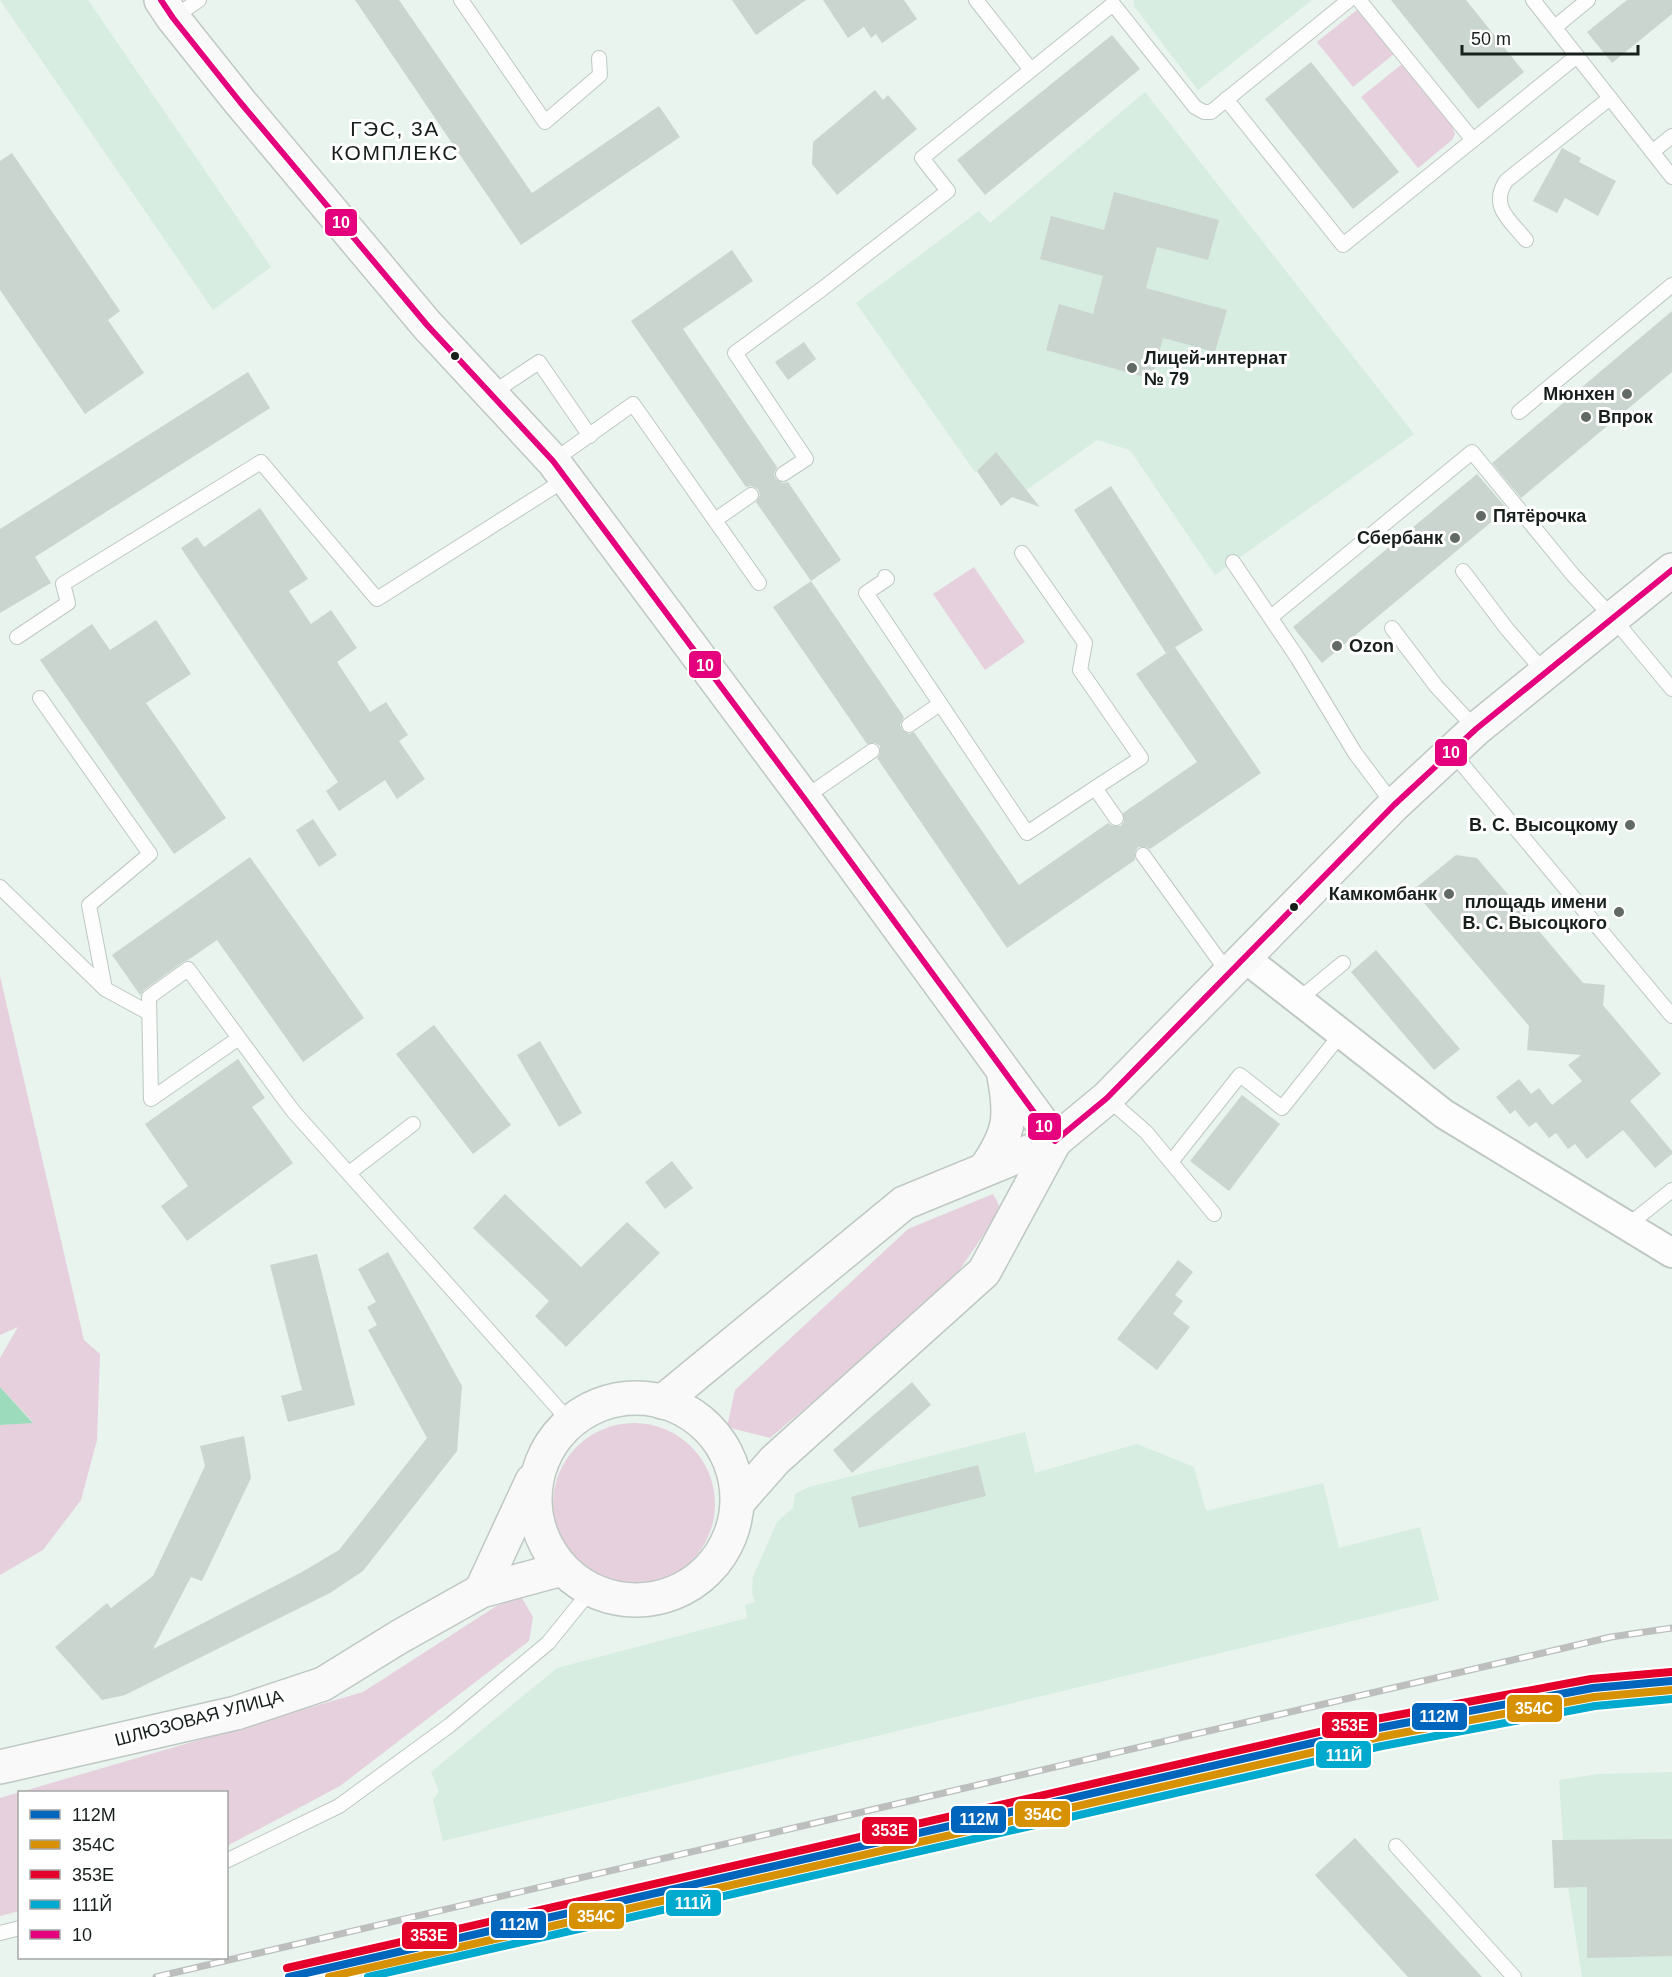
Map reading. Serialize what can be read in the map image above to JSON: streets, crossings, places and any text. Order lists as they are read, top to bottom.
{
  "streets": {
    "main road": ["ШЛЮЗОВАЯ УЛИЦА"]
  },
  "districts": ["ГЭС, 3А КОМПЛЕКС"],
  "places": [
    "Лицей-интернат № 79",
    "Мюнхен",
    "Впрок",
    "Пятёрочка",
    "Сбербанк",
    "Ozon",
    "В. С. Высоцкому",
    "Камкомбанк",
    "площадь имени В. С. Высоцкого"
  ],
  "lines": [
    "transit line 10",
    "transit line 353Е",
    "transit line 112М",
    "transit line 354С",
    "transit line 111Й"
  ],
  "legend": [
    "112М",
    "354С",
    "353Е",
    "111Й",
    "10"
  ],
  "scale_bar": "50 m"
}
